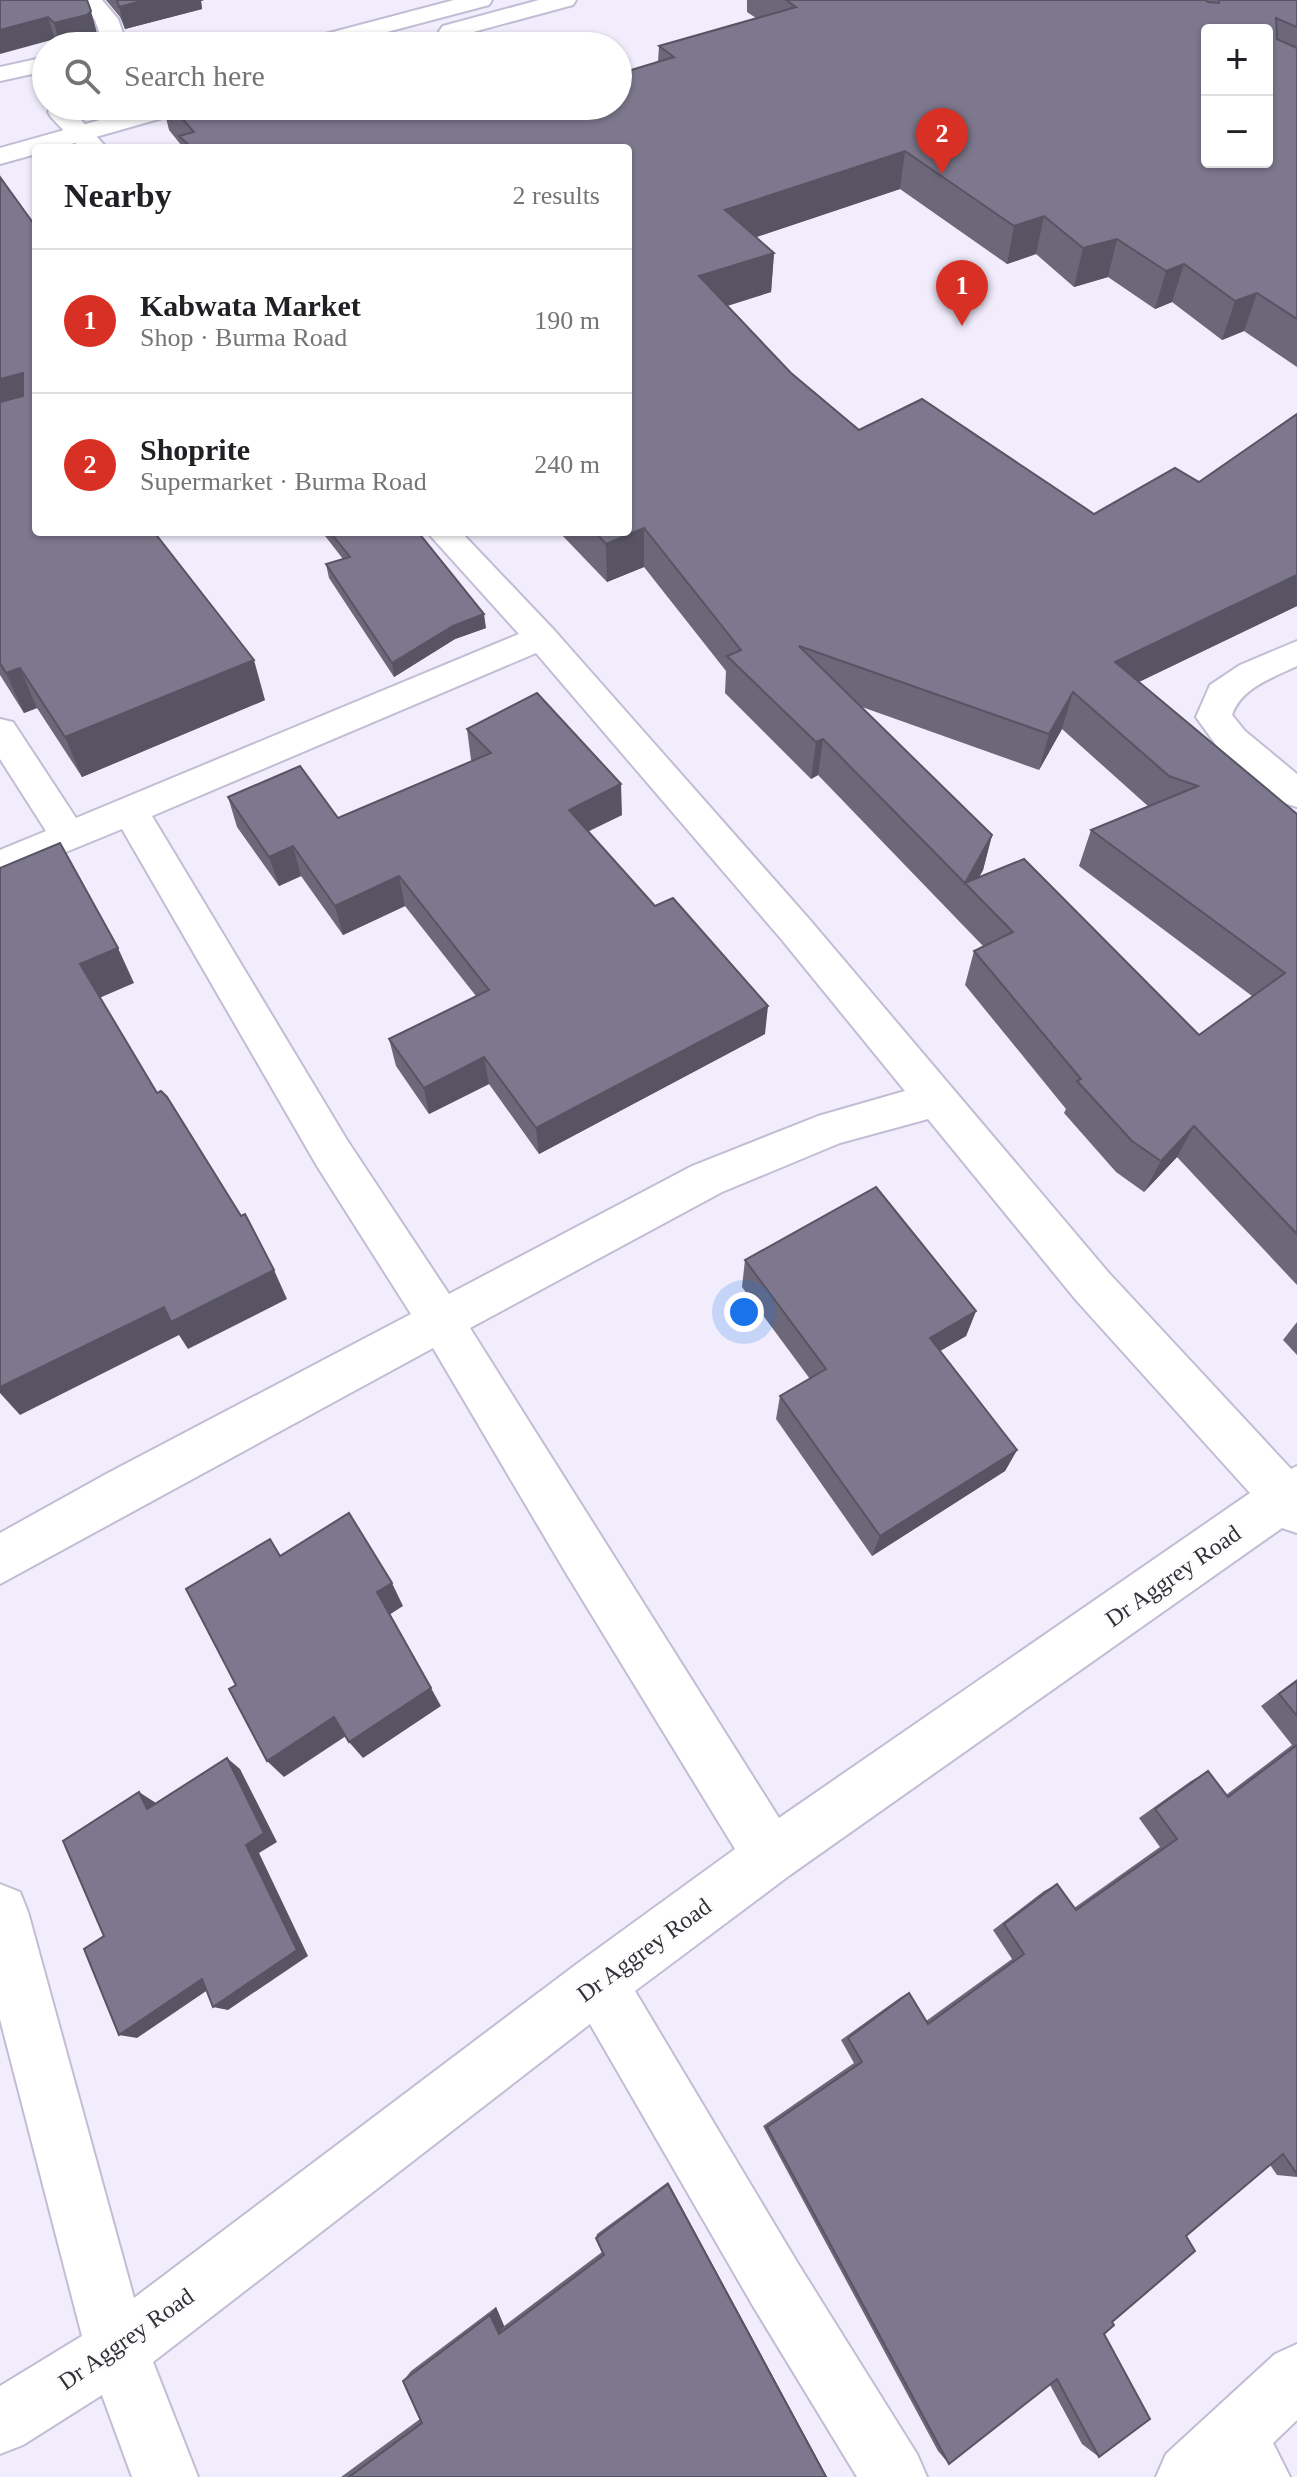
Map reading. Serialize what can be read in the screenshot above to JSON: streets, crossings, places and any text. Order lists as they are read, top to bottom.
{
  "streets": {
    "street": ["Dr Aggrey Road"]
  },
  "page": {
    "map_buttons": ["+", "−"],
    "search": "Search here",
    "pins": ["2", "1"],
    "heading": ["Nearby", "2 results"],
    "list": [
      {
        "mark": "1",
        "name": "Kabwata Market",
        "note": "Shop · Burma Road",
        "value": "190 m"
      },
      {
        "mark": "2",
        "name": "Shoprite",
        "note": "Supermarket · Burma Road",
        "value": "240 m"
      }
    ]
  }
}
